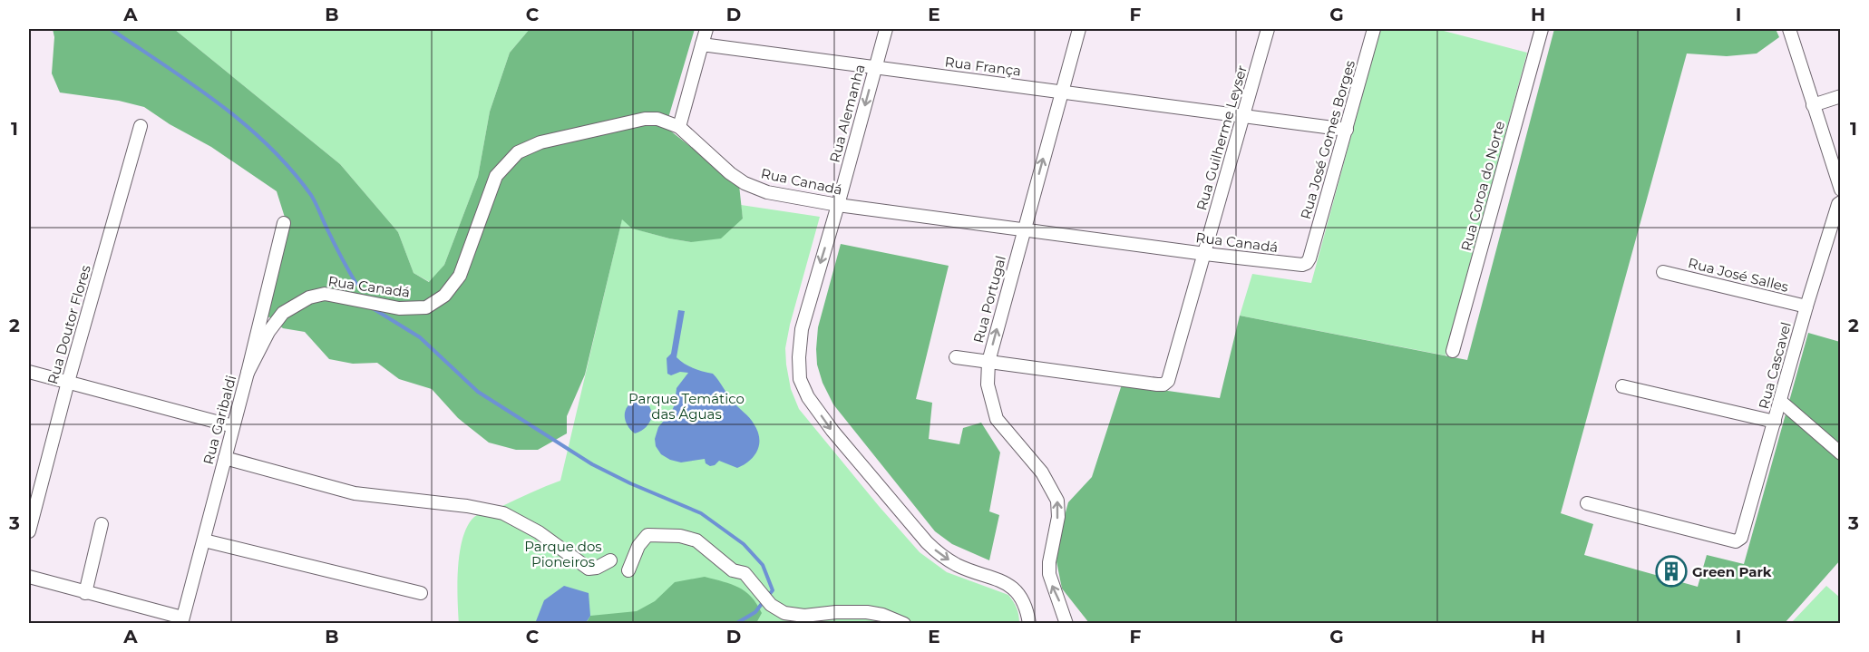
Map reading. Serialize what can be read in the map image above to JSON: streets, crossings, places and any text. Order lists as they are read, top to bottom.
{
  "streets": {
    "street": [
      "Rua França",
      "Rua Alemanha",
      "Rua Guilherme Leyser",
      "Rua José Gomes Borges",
      "Rua Canadá",
      "Rua Coroa do Norte",
      "Rua José Salles",
      "Rua Portugal",
      "Rua Doutor Flores",
      "Rua Cascavel",
      "Rua Garibaldi"
    ]
  },
  "crossings": [
    ["Rua França", "Rua Alemanha"],
    ["Rua França", "Rua Guilherme Leyser"],
    ["Rua França", "Rua José Gomes Borges"],
    ["Rua França", "Rua Portugal"],
    ["Rua Alemanha", "Rua Canadá"],
    ["Rua Guilherme Leyser", "Rua Canadá"],
    ["Rua Guilherme Leyser", "Rua Portugal"],
    ["Rua José Gomes Borges", "Rua Canadá"],
    ["Rua Canadá", "Rua Portugal"],
    ["Rua Canadá", "Rua Garibaldi"],
    ["Rua José Salles", "Rua Cascavel"]
  ],
  "one_way": ["Rua Alemanha", "Rua Portugal"],
  "parks": ["Parque Temático das Águas", "Parque dos Pioneiros"],
  "places": {
    "building": ["Green Park"]
  },
  "grid": {
    "columns": [
      "A",
      "B",
      "C",
      "D",
      "E",
      "F",
      "G",
      "H",
      "I"
    ],
    "rows": ["1", "2", "3"]
  }
}
